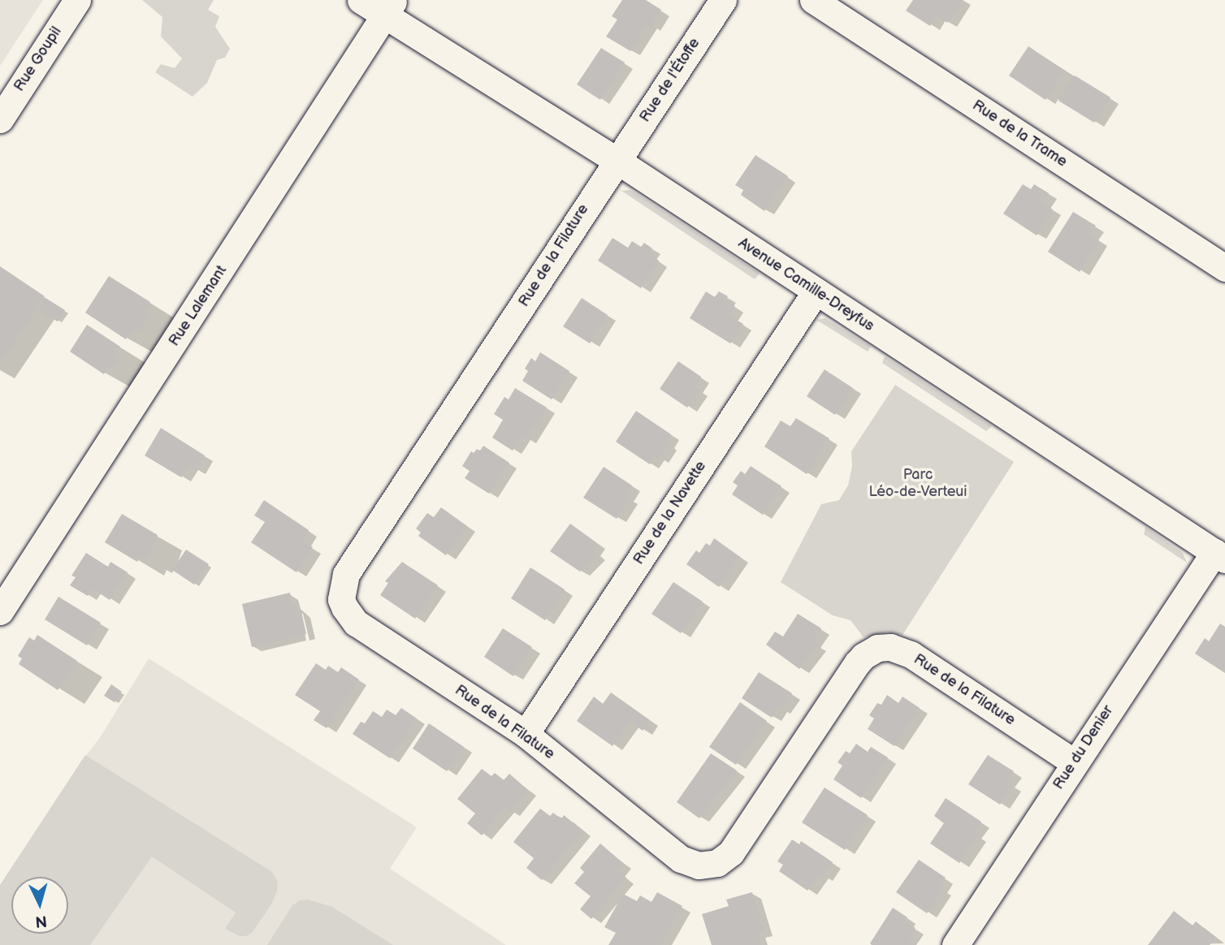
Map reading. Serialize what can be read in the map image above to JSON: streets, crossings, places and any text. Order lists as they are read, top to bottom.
{
  "streets": {
    "street": [
      "Rue Goupil",
      "Rue de l'Étoffe",
      "Rue de la Trame",
      "Rue de la Filature",
      "Avenue Camille-Dreyfus",
      "Rue Lalemant",
      "Rue de la Navette",
      "Rue du Denier"
    ]
  },
  "crossings": [
    ["Rue de l'Étoffe", "Rue de la Filature"],
    ["Rue de l'Étoffe", "Avenue Camille-Dreyfus"],
    ["Rue de la Filature", "Avenue Camille-Dreyfus"],
    ["Rue de la Filature", "Rue de la Navette"],
    ["Rue de la Filature", "Rue du Denier"],
    ["Avenue Camille-Dreyfus", "Rue Lalemant"],
    ["Avenue Camille-Dreyfus", "Rue de la Navette"],
    ["Avenue Camille-Dreyfus", "Rue du Denier"]
  ],
  "parks": ["Parc Léo-de-Verteui"],
  "north": "bottom"
}
